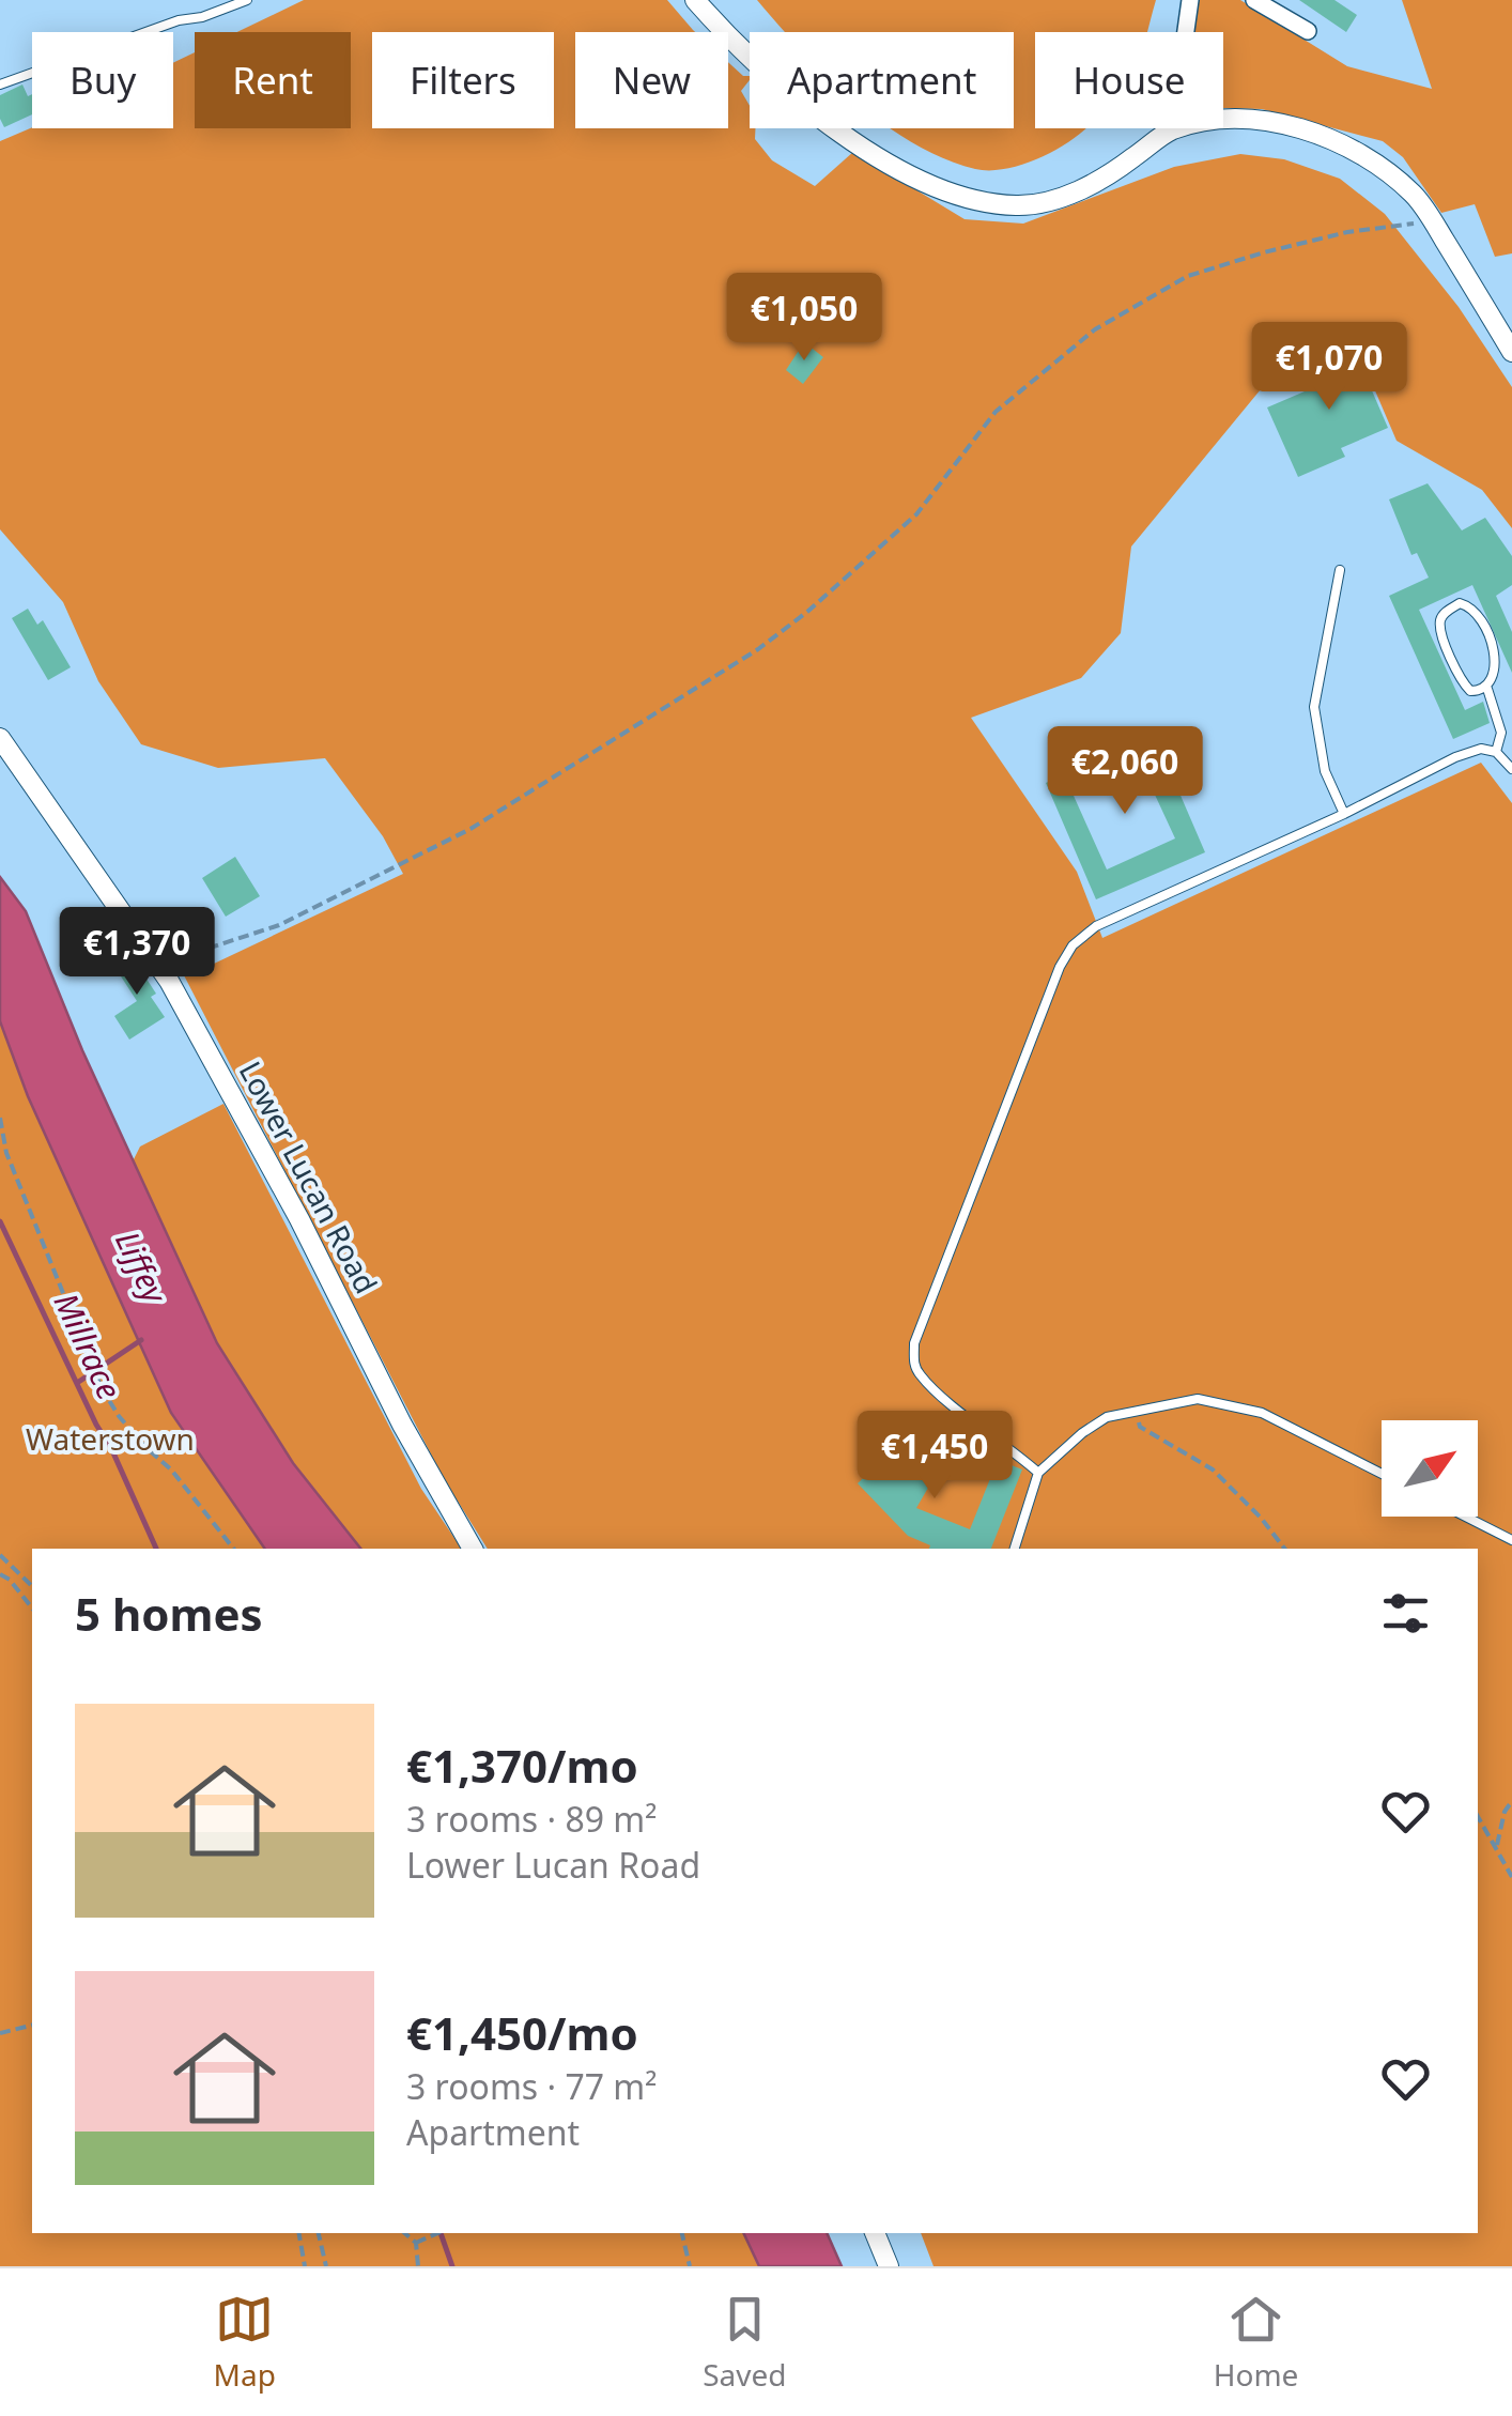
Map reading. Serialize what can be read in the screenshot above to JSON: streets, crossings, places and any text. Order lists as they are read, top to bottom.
{
  "streets": {
    "street": ["Lower Lucan Road"]
  },
  "water": ["Liffey", "Millrace"],
  "parks": ["Waterstown"],
  "north": "top right",
  "page": {
    "chip": [
      "Buy",
      "Rent",
      "Filters",
      "New",
      "Apartment",
      "House"
    ],
    "price": [
      "€1,050",
      "€1,070",
      "€2,060",
      "€1,370",
      "€1,450"
    ],
    "heading": "5 homes",
    "list": [
      {
        "name": "€1,370/mo",
        "note": "3 rooms · 89 m² · Lower Lucan Road"
      },
      {
        "name": "€1,450/mo",
        "note": "3 rooms · 77 m² · Apartment"
      }
    ],
    "tabs": ["Map", "Saved", "Home"]
  }
}
